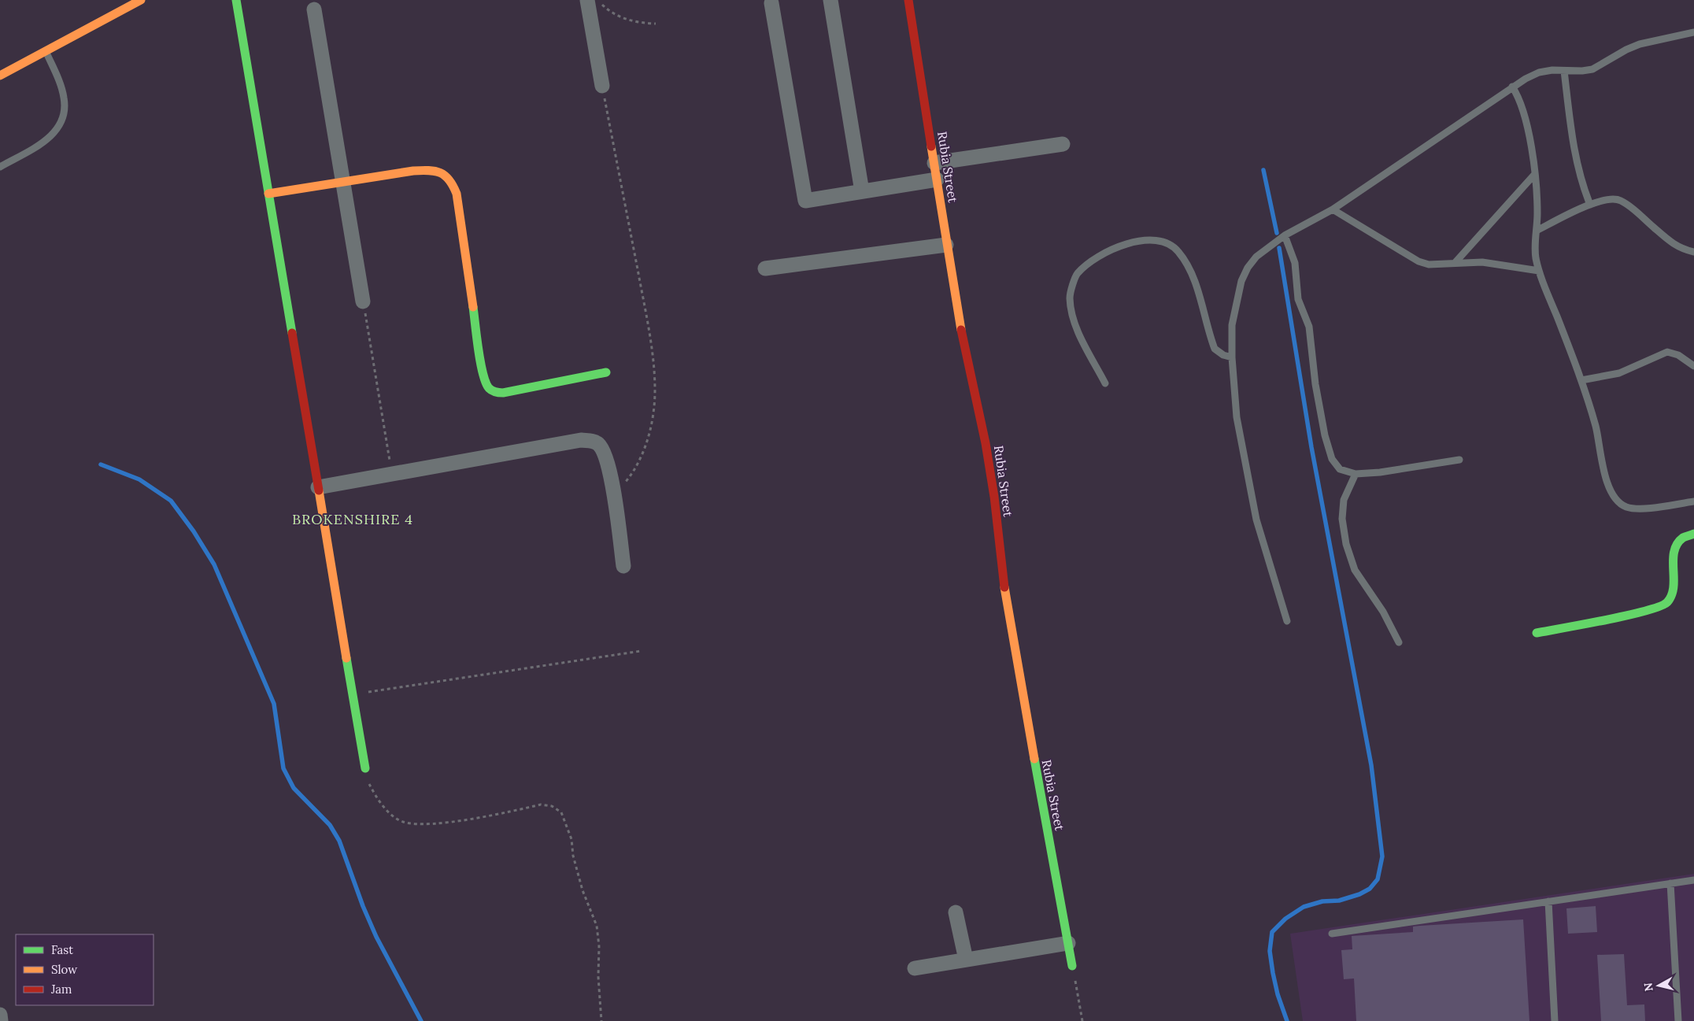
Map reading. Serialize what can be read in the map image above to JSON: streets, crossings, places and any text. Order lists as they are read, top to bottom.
{
  "streets": {
    "street": ["Rubia Street"]
  },
  "districts": ["BROKENSHIRE 4"],
  "legend": ["Fast", "Slow", "Jam"],
  "north": "left"
}
